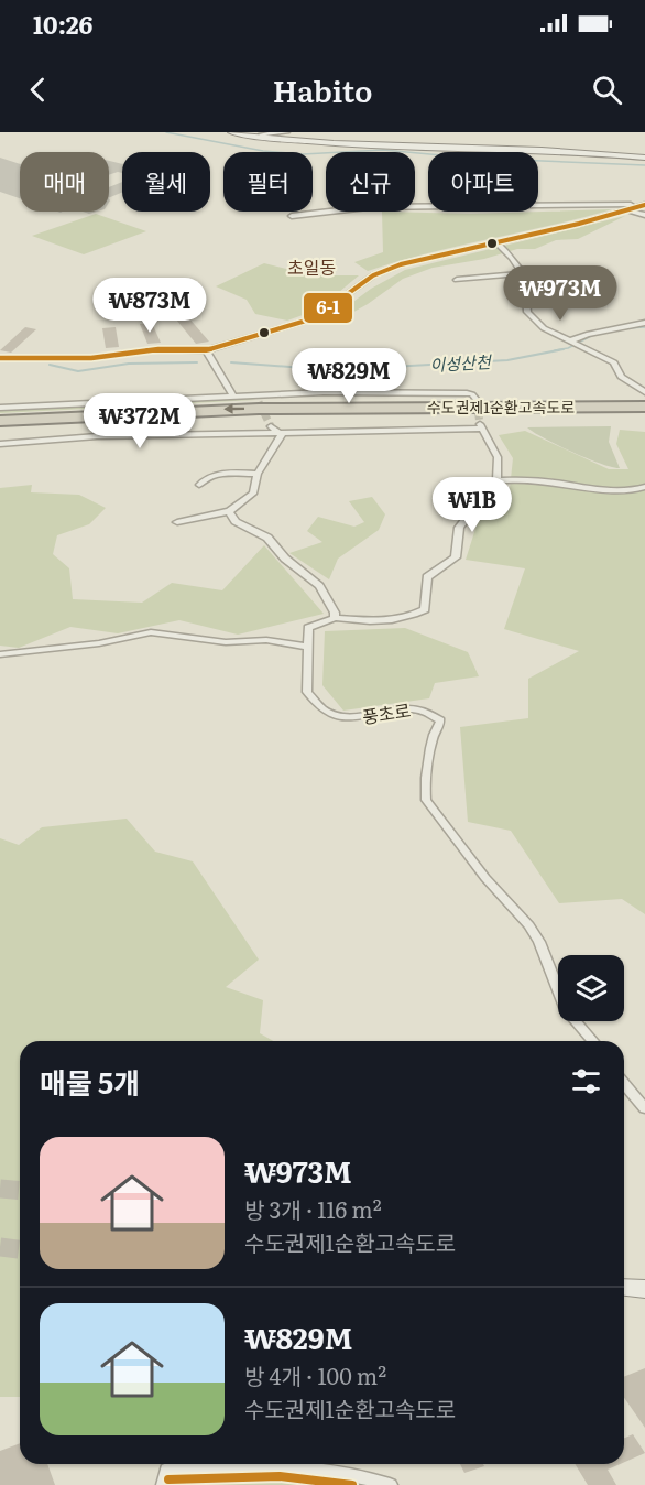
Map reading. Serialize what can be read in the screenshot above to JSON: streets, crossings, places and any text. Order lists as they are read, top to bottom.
{
  "streets": {
    "highway": ["수도권제1순환고속도로"],
    "street": ["풍초로"]
  },
  "districts": ["초일동"],
  "water": ["이성산천"],
  "lines": ["transit line 6-1"],
  "page": {
    "status": "10:26",
    "header": "Habito",
    "chip": [
      "매매",
      "월세",
      "필터",
      "신규",
      "아파트"
    ],
    "price": [
      "₩973M",
      "₩873M",
      "₩829M",
      "₩372M",
      "₩1B"
    ],
    "heading": "매물 5개",
    "list": [
      {
        "name": "₩973M",
        "note": "방 3개 · 116 m² · 수도권제1순환고속도로"
      },
      {
        "name": "₩829M",
        "note": "방 4개 · 100 m² · 수도권제1순환고속도로"
      }
    ]
  }
}
